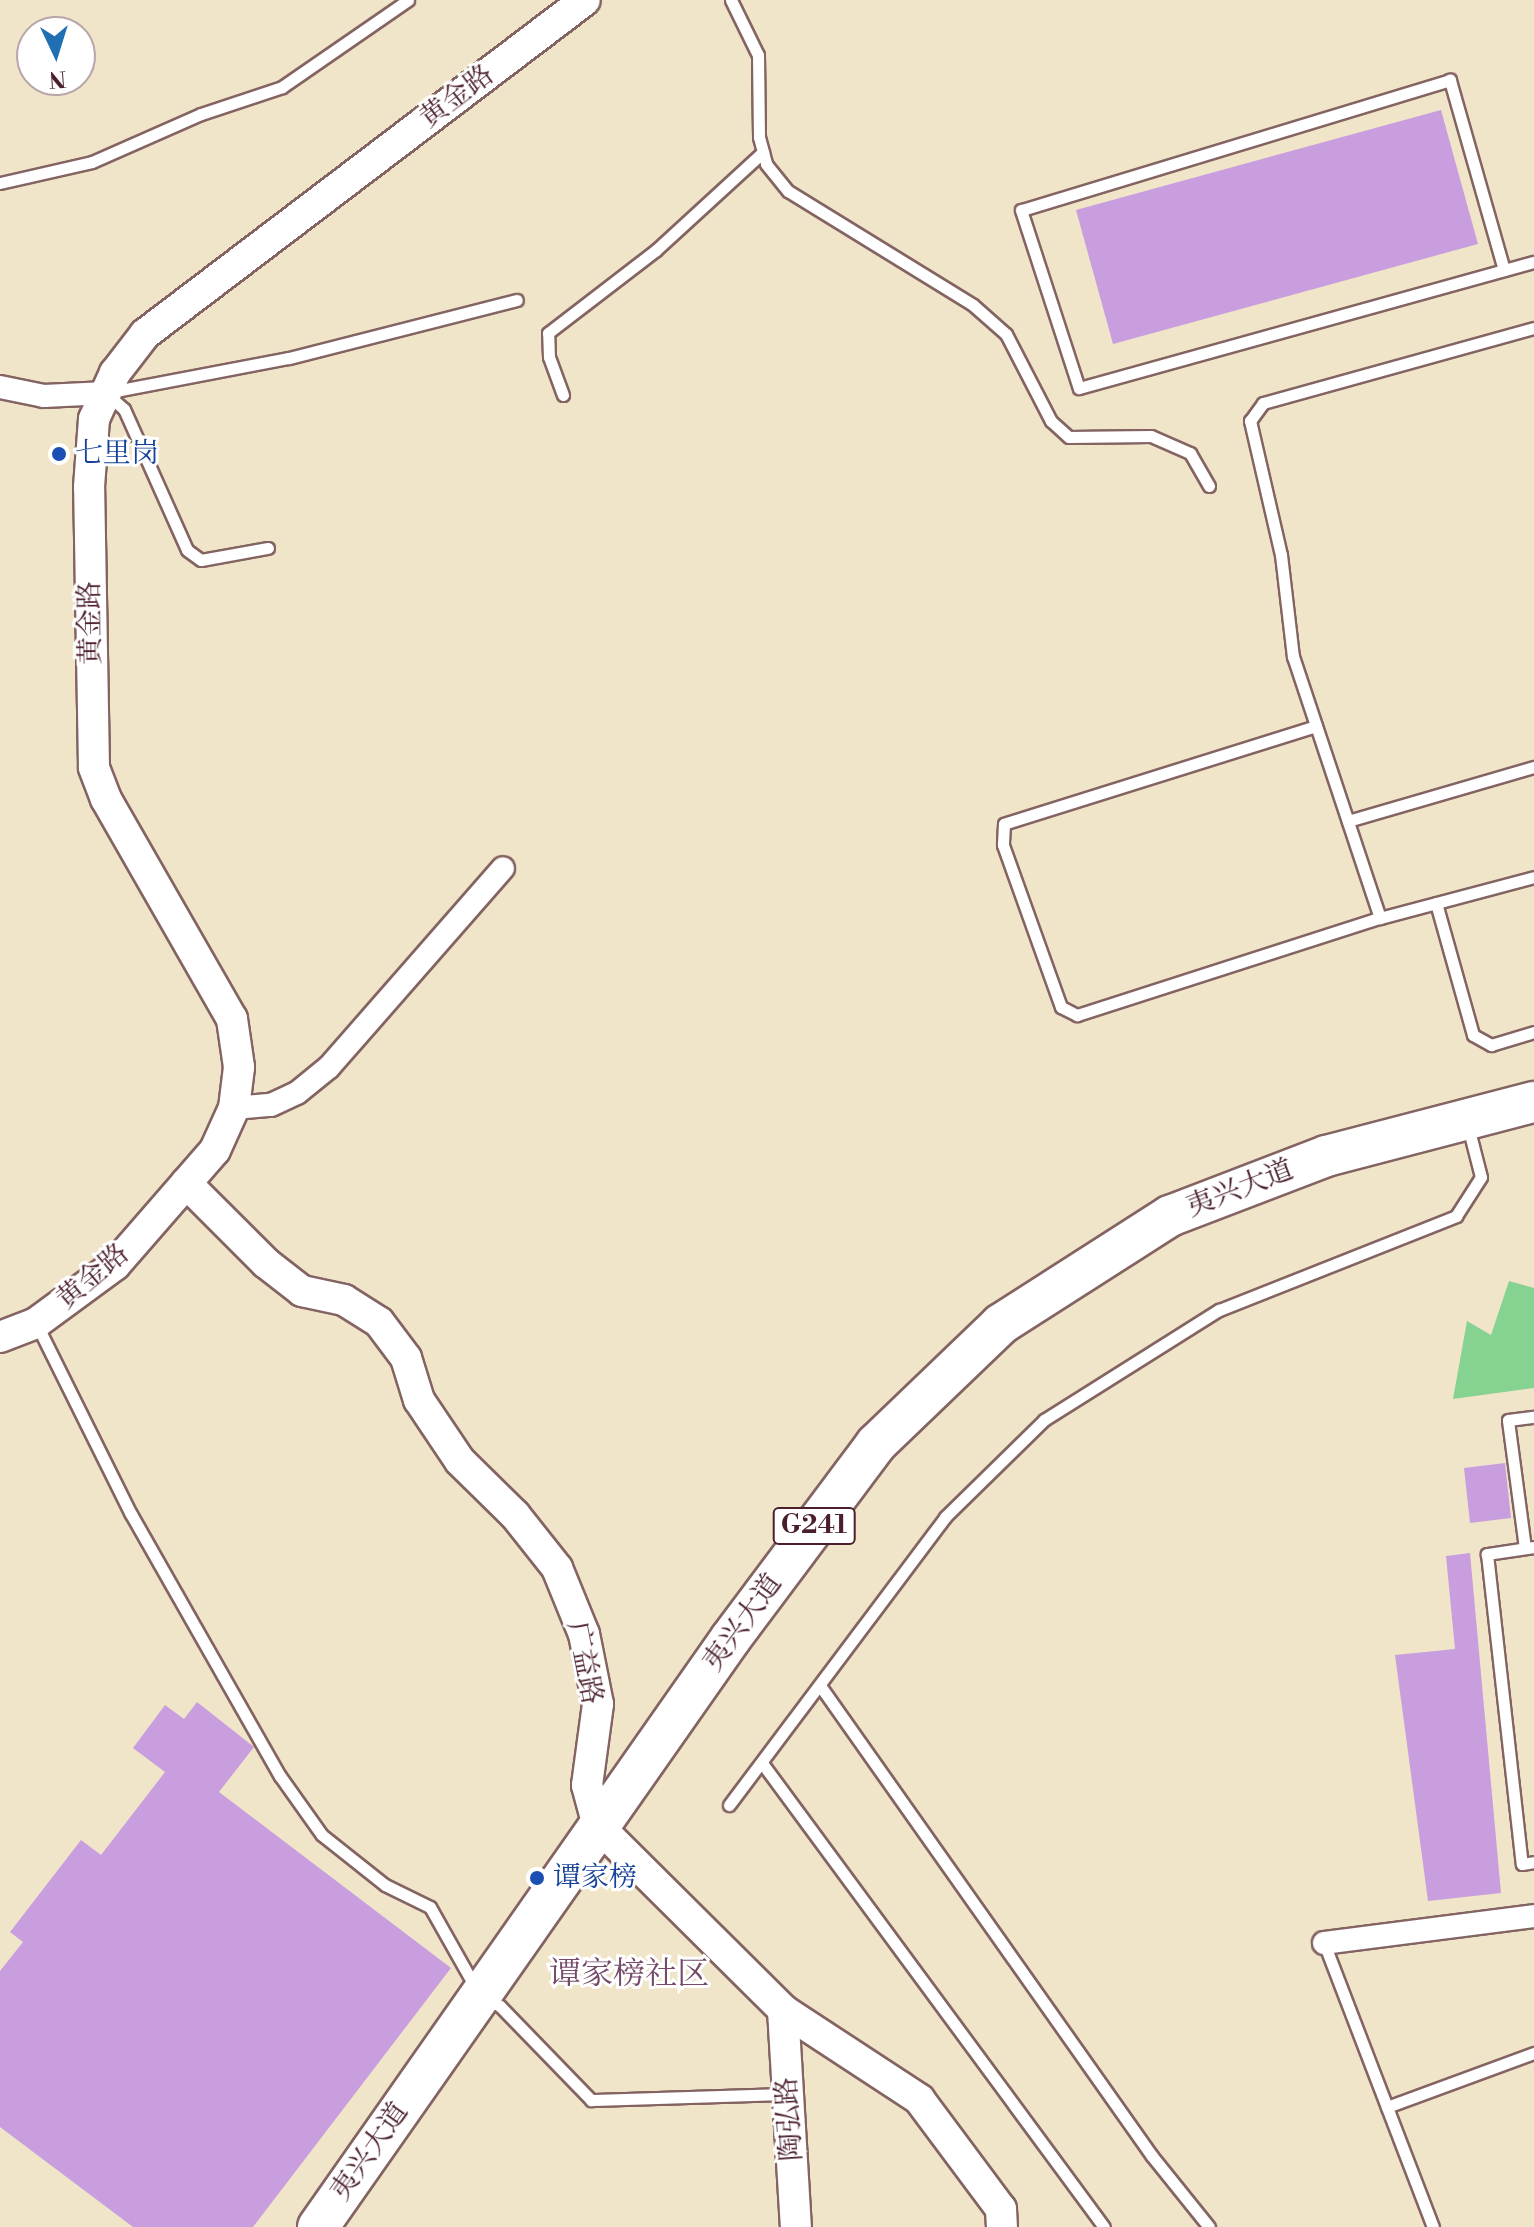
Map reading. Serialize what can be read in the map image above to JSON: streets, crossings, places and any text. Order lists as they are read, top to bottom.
{
  "streets": {
    "highway": ["夷兴大道", "G241"],
    "main road": ["黄金路", "广益路", "陶弘路"]
  },
  "crossings": [
    ["黄金路", "广益路"],
    ["夷兴大道", "广益路"],
    ["广益路", "陶弘路"]
  ],
  "districts": ["谭家榜社区"],
  "places": ["七里岗", "谭家榜"],
  "north": "bottom"
}
